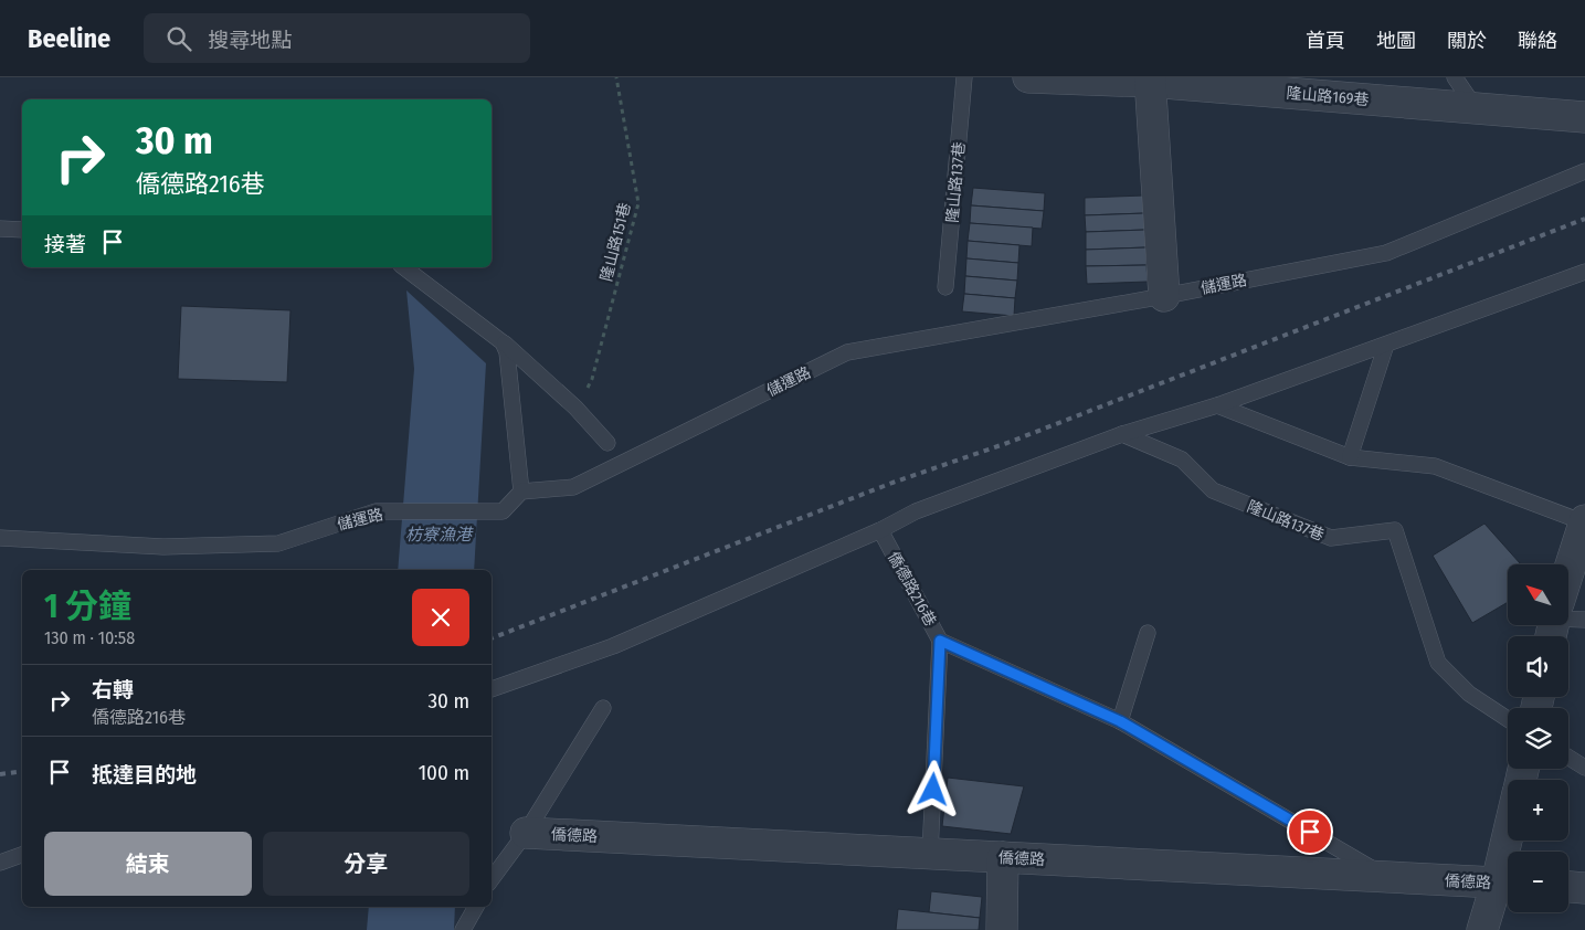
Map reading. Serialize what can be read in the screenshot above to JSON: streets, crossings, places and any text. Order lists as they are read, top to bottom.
{
  "streets": {
    "street": ["隆山路169巷", "僑德路"],
    "lane": ["隆山路137巷", "儲運路", "僑德路216巷"],
    "path": ["隆山路151巷"]
  },
  "crossings": [
    ["僑德路216巷", "僑德路"]
  ],
  "water": ["枋寮漁港"],
  "north": "top left",
  "page": {
    "header": "Beeline",
    "search": "搜尋地點",
    "nav": [
      "首頁",
      "地圖",
      "關於",
      "聯絡"
    ],
    "turn": ["30 m", "僑德路216巷"],
    "then": "接著",
    "map_buttons": ["+", "−"],
    "heading": ["1 分鐘", "130 m · 10:58"],
    "list": [
      {
        "name": "右轉",
        "note": "僑德路216巷",
        "value": "30 m"
      },
      {
        "name": "抵達目的地",
        "value": "100 m"
      }
    ],
    "buttons": ["結束", "分享"]
  }
}
